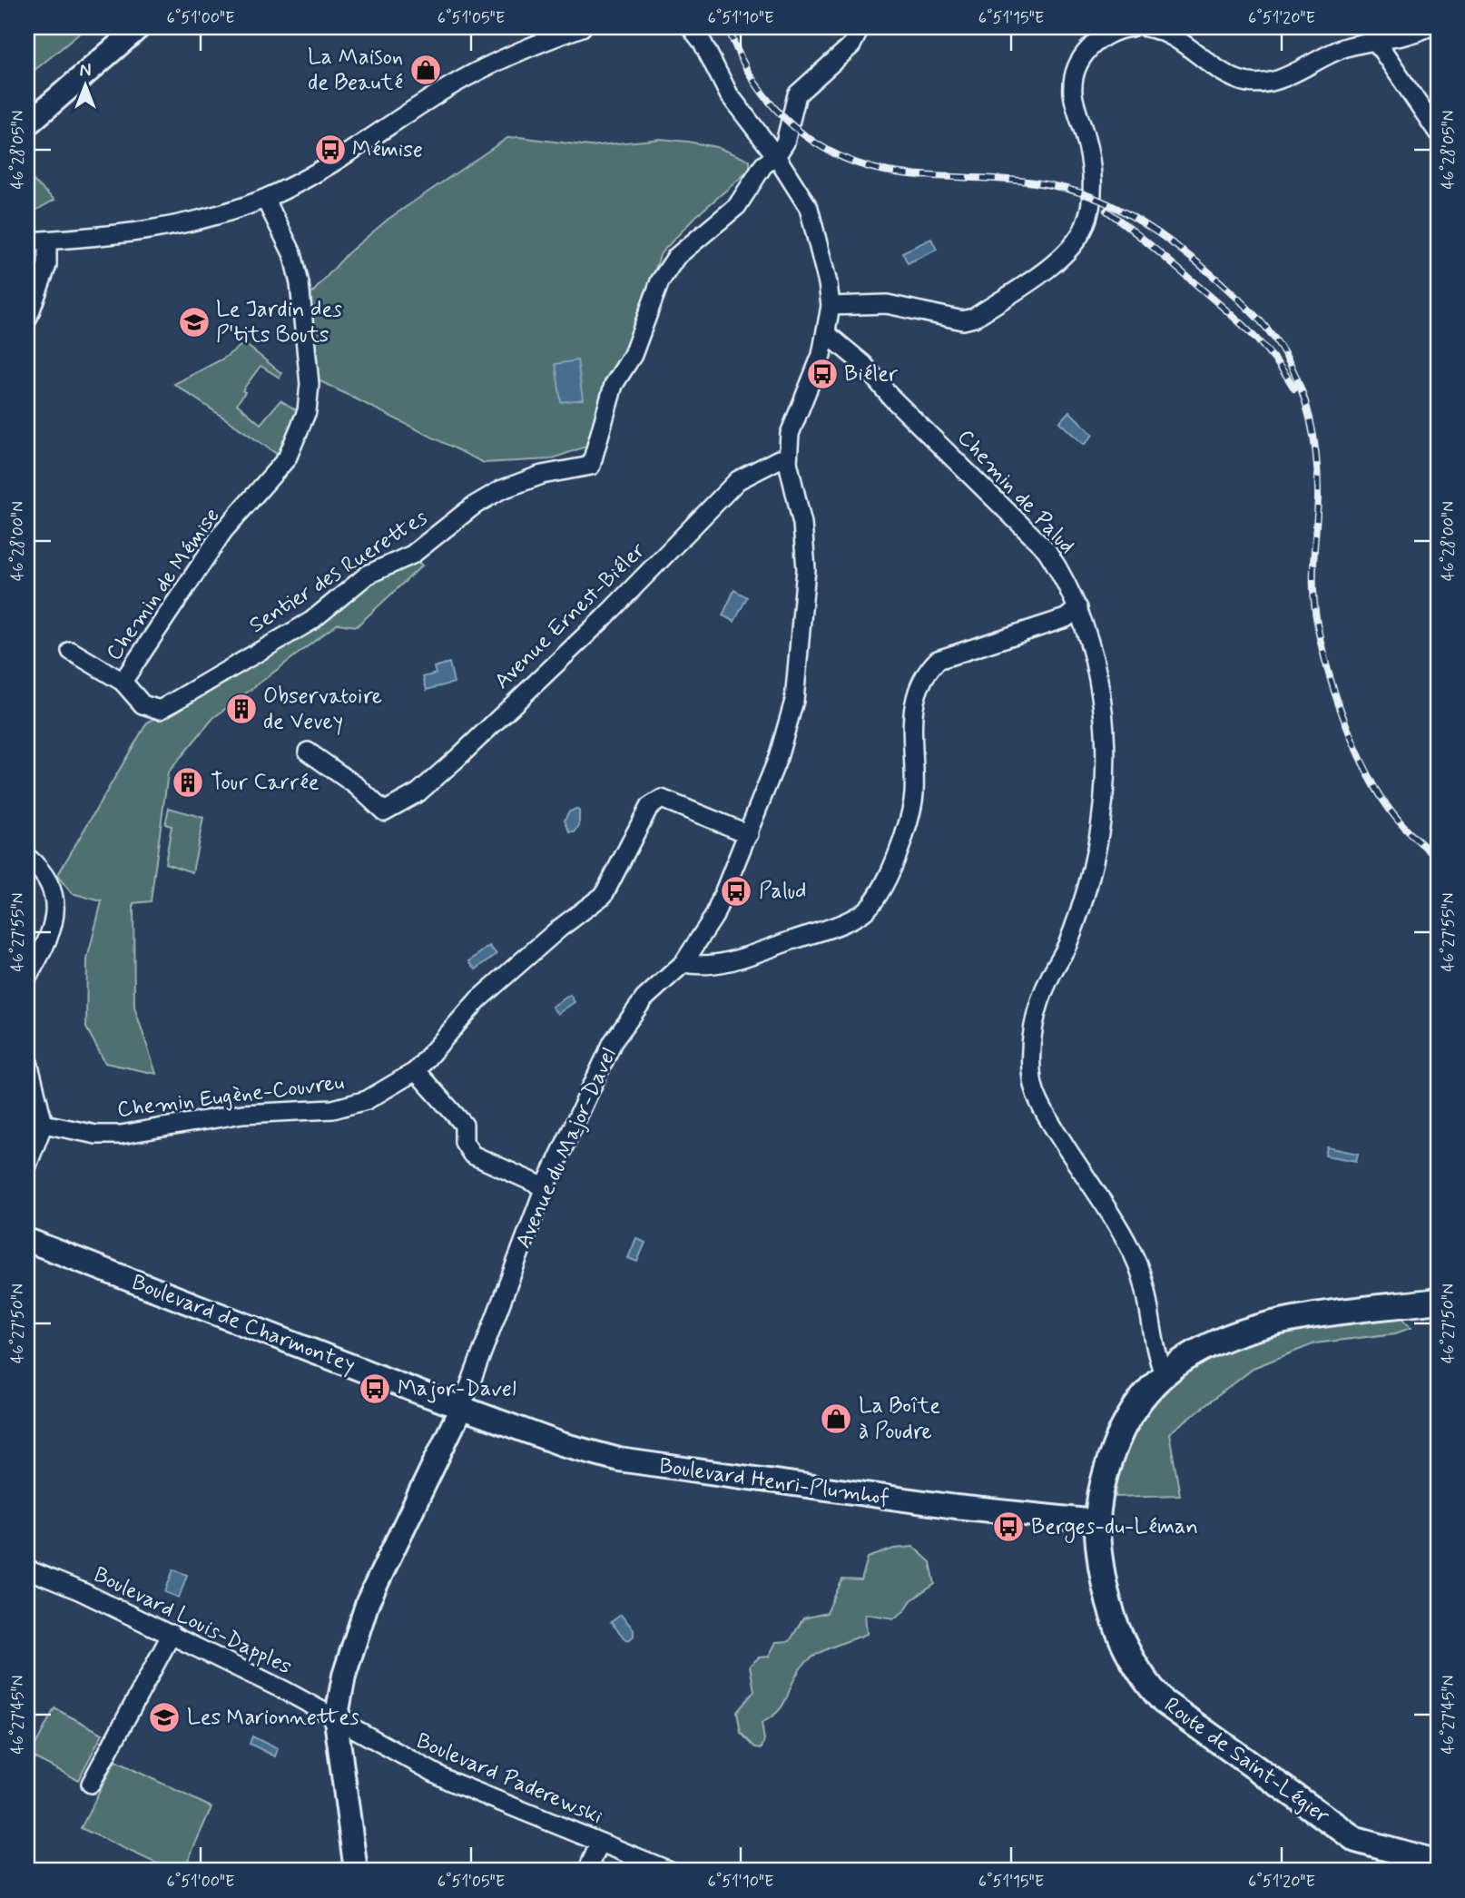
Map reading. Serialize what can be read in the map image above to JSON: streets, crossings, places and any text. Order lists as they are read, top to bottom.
{
  "streets": {
    "main road": ["Route de Saint-Légier"],
    "street": [
      "Chemin de Palud",
      "Sentier des Ruerettes",
      "Chemin de Mémise",
      "Avenue Ernest-Biéler",
      "Chemin Eugène-Couvreu",
      "Avenue du Major-Davel",
      "Boulevard de Charmontey",
      "Boulevard Henri-Plumhof",
      "Boulevard Louis-Dapples",
      "Boulevard Paderewski"
    ]
  },
  "crossings": [
    ["Chemin de Palud", "Avenue du Major-Davel"],
    ["Chemin de Palud", "Route de Saint-Légier"],
    ["Sentier des Ruerettes", "Chemin de Mémise"],
    ["Sentier des Ruerettes", "Avenue du Major-Davel"],
    ["Avenue Ernest-Biéler", "Avenue du Major-Davel"],
    ["Chemin Eugène-Couvreu", "Avenue du Major-Davel"],
    ["Avenue du Major-Davel", "Boulevard de Charmontey"],
    ["Avenue du Major-Davel", "Boulevard Henri-Plumhof"],
    ["Avenue du Major-Davel", "Boulevard Louis-Dapples"],
    ["Avenue du Major-Davel", "Boulevard Paderewski"],
    ["Boulevard de Charmontey", "Boulevard Henri-Plumhof"],
    ["Boulevard Henri-Plumhof", "Route de Saint-Légier"],
    ["Boulevard Louis-Dapples", "Boulevard Paderewski"]
  ],
  "places": {
    "shop": ["La Maison de Beauté", "La Boîte à Poudre"],
    "bus stop": [
      "Mémise",
      "Biéler",
      "Palud",
      "Major-Davel",
      "Berges-du-Léman"
    ],
    "school or university": ["Le Jardin des P'tits Bouts", "Les Marionnettes"],
    "building": ["Observatoire de Vevey", "Tour Carrée"]
  },
  "north": "top",
  "coordinates": [
    "6°51'00\"E",
    "6°51'05\"E",
    "6°51'10\"E",
    "6°51'15\"E",
    "6°51'20\"E",
    "46°28'05\"N",
    "46°28'00\"N",
    "46°27'55\"N",
    "46°27'50\"N",
    "46°27'45\"N"
  ]
}
